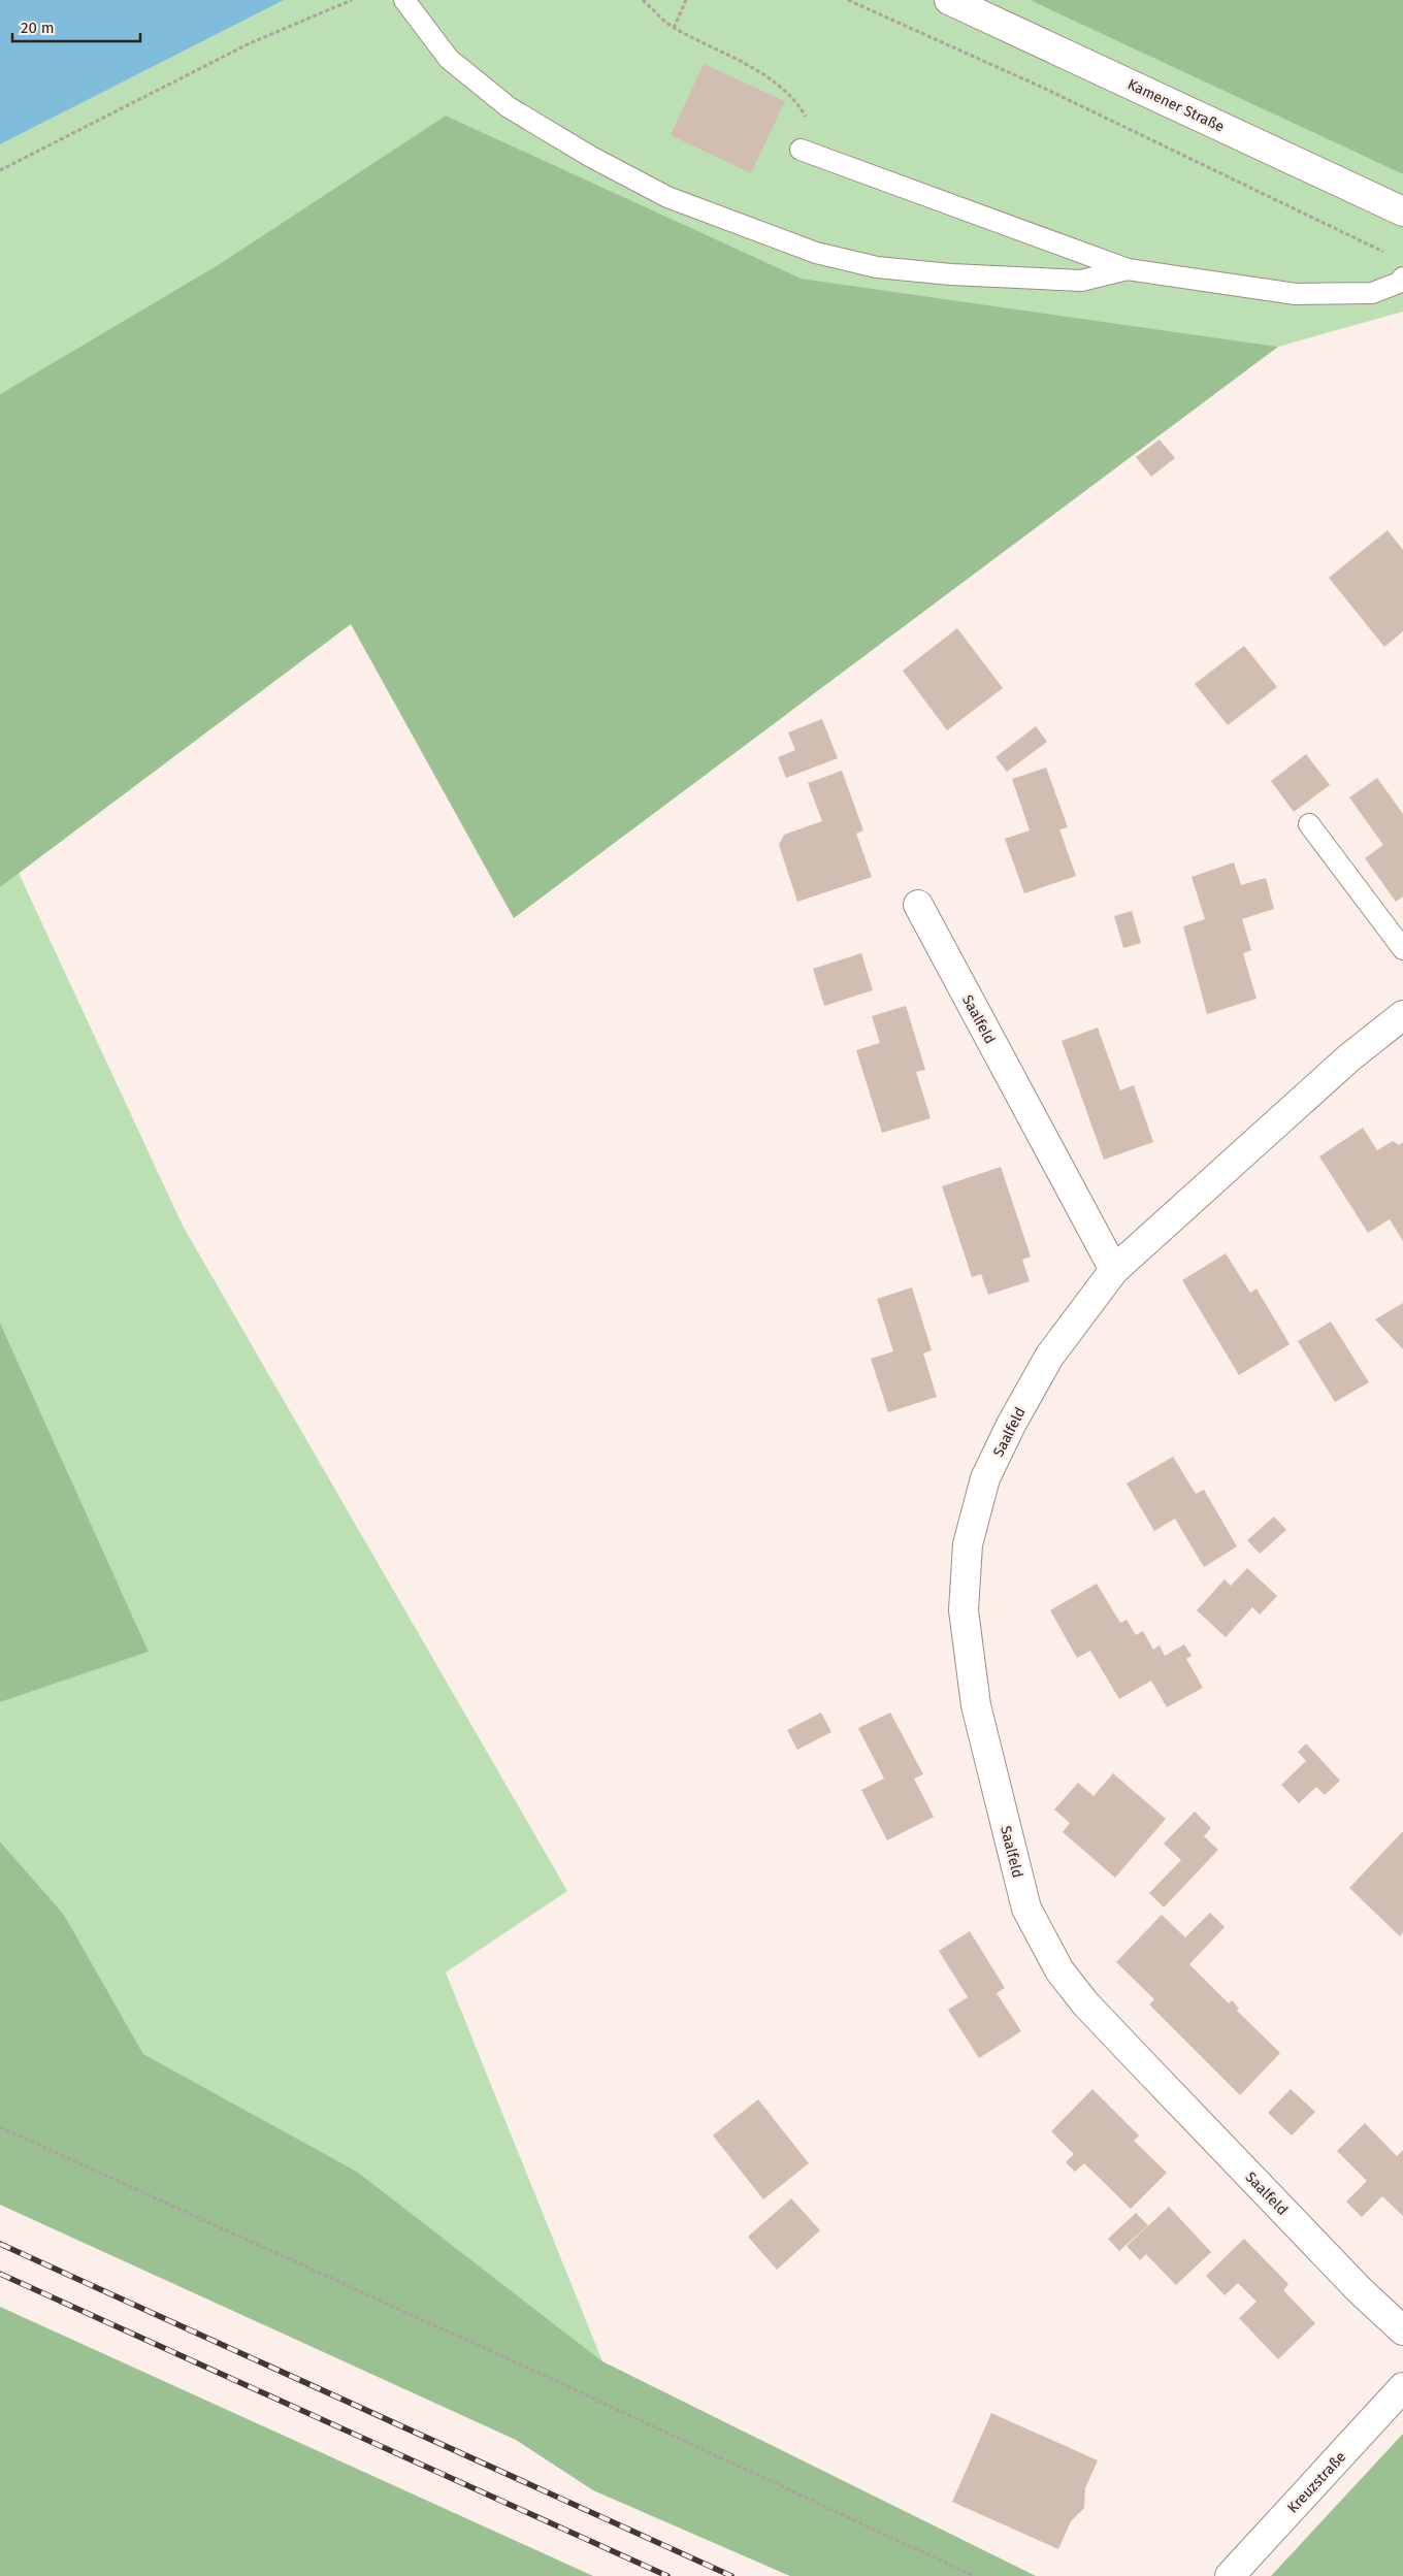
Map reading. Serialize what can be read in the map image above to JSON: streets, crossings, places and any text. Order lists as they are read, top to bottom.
{
  "streets": {
    "street": ["Kamener Straße", "Saalfeld", "Kreuzstraße"]
  },
  "scale_bar": "20 m"
}
